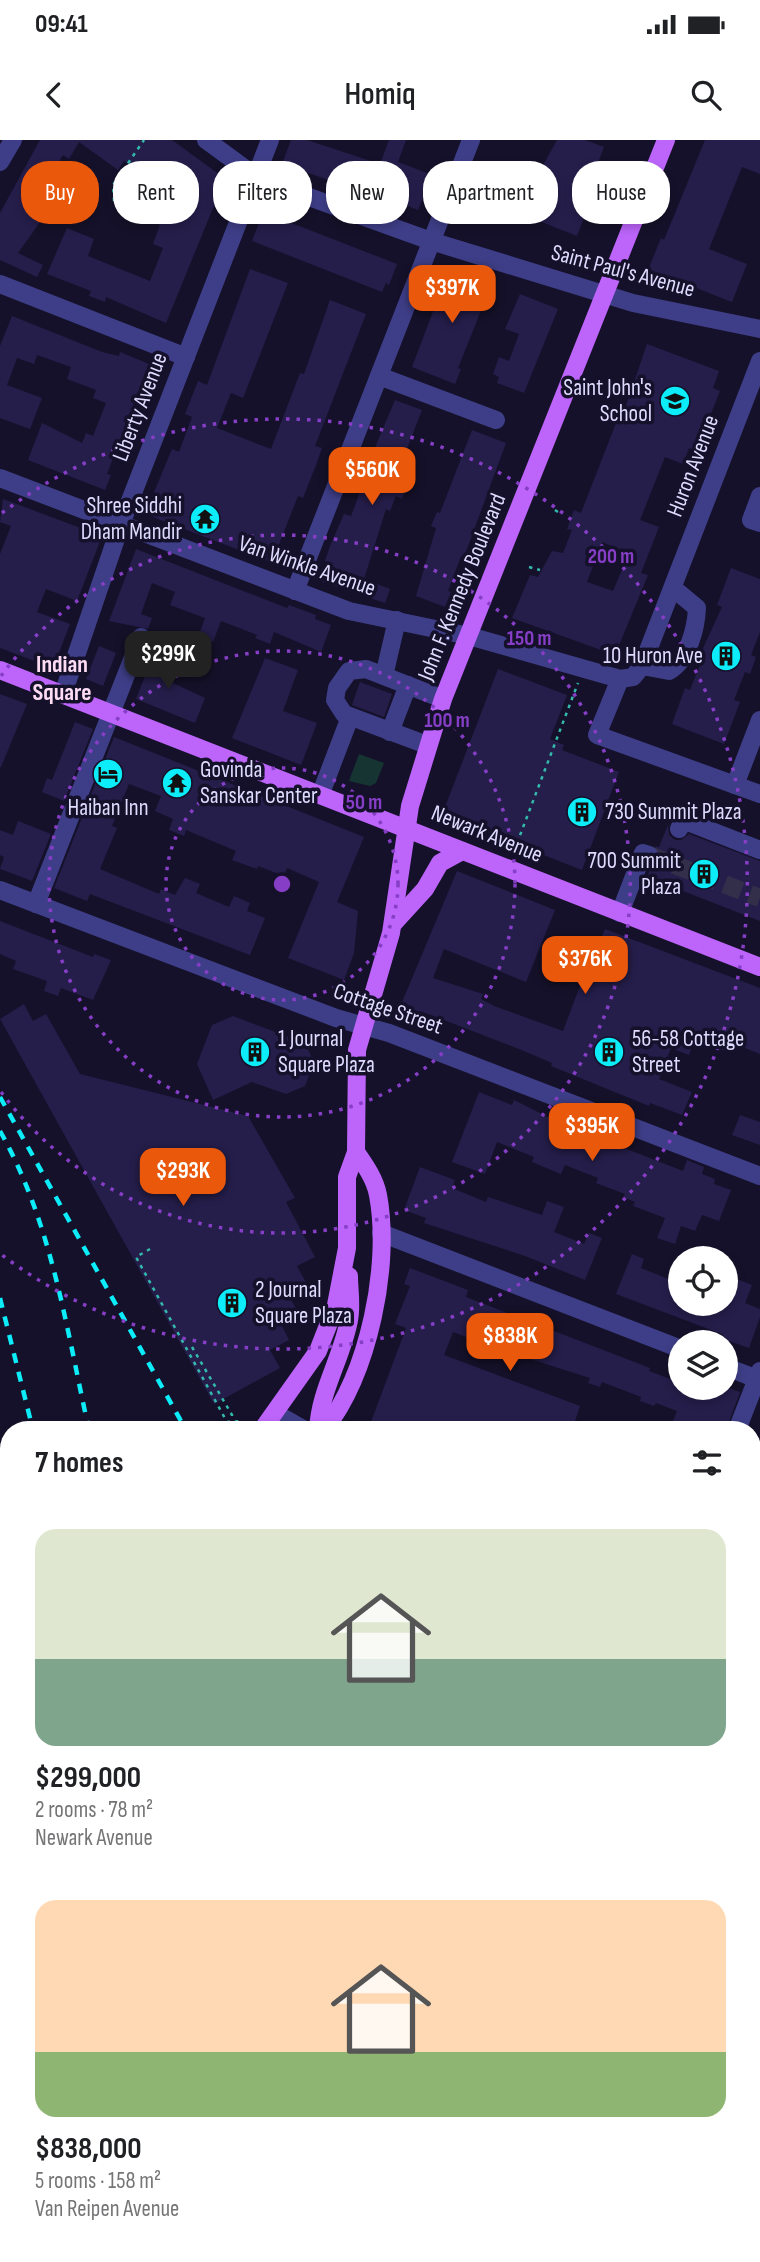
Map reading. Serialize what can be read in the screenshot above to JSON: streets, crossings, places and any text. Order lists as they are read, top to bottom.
{
  "streets": {
    "main road": ["John F. Kennedy Boulevard", "Newark Avenue"],
    "street": [
      "Saint Paul's Avenue",
      "Liberty Avenue",
      "Huron Avenue",
      "Van Winkle Avenue",
      "Cottage Street"
    ]
  },
  "crossings": [
    ["Saint Paul's Avenue", "John F. Kennedy Boulevard"],
    ["Liberty Avenue", "Van Winkle Avenue"],
    ["Liberty Avenue", "Newark Avenue"],
    ["Van Winkle Avenue", "John F. Kennedy Boulevard"],
    ["John F. Kennedy Boulevard", "Newark Avenue"],
    ["John F. Kennedy Boulevard", "Cottage Street"]
  ],
  "districts": ["Indian Square"],
  "places": {
    "school or university": ["Saint John's School"],
    "temple": ["Shree Siddhi Dham Mandir", "Govinda Sanskar Center"],
    "building": [
      "10 Huron Ave",
      "730 Summit Plaza",
      "700 Summit Plaza",
      "1 Journal Square Plaza",
      "56-58 Cottage Street",
      "2 Journal Square Plaza"
    ],
    "hotel": ["Haiban Inn"]
  },
  "page": {
    "status": "09:41",
    "header": "Homiq",
    "chip": [
      "Buy",
      "Rent",
      "Filters",
      "New",
      "Apartment",
      "House"
    ],
    "price": [
      "$397K",
      "$560K",
      "$299K",
      "$376K",
      "$395K",
      "$293K",
      "$838K"
    ],
    "heading": "7 homes",
    "list": [
      {
        "name": "$299,000",
        "note": "2 rooms · 78 m² · Newark Avenue"
      },
      {
        "name": "$838,000",
        "note": "5 rooms · 158 m² · Van Reipen Avenue"
      }
    ]
  },
  "rings": [
    "200 m",
    "150 m",
    "100 m",
    "50 m"
  ]
}
